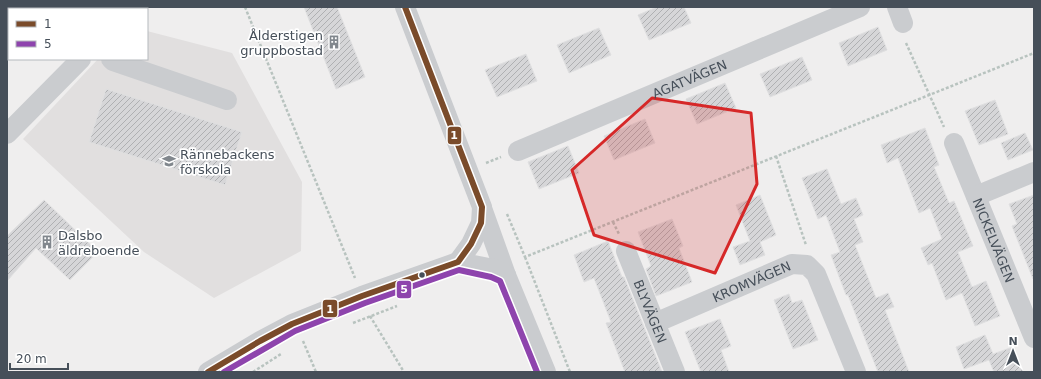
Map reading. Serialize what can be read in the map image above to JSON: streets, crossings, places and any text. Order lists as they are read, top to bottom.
{
  "streets": {
    "street": [
      "AGATVÄGEN",
      "NICKELVÄGEN",
      "KROMVÄGEN",
      "BLYVÄGEN"
    ]
  },
  "crossings": [
    ["KROMVÄGEN", "BLYVÄGEN"]
  ],
  "places": {
    "building": ["Ålderstigen gruppbostad", "Dalsbo äldreboende"],
    "school or university": ["Rännebackens förskola"]
  },
  "lines": ["transit line 1", "transit line 5"],
  "legend": ["1", "5"],
  "scale_bar": "20 m",
  "north": "top"
}
